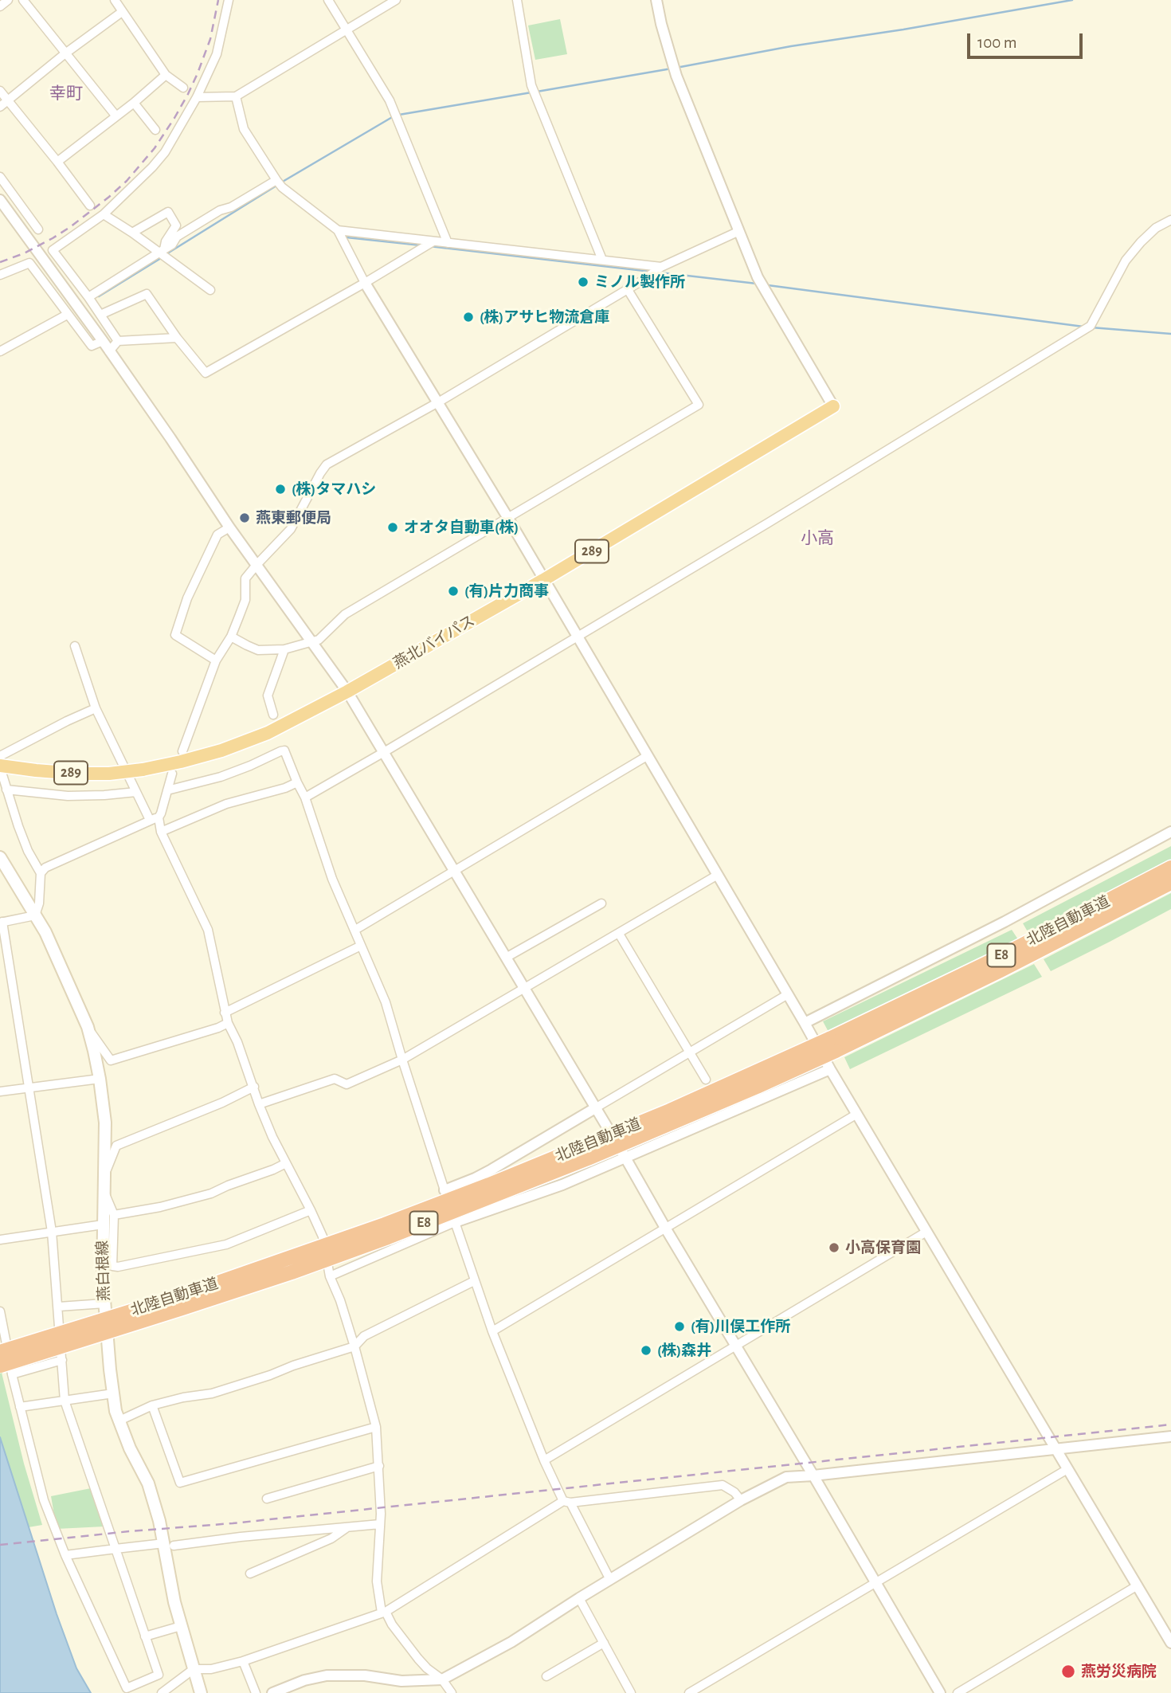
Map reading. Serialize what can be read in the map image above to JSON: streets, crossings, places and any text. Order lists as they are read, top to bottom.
{
  "streets": {
    "highway": [
      "289",
      "燕北バイパス",
      "北陸自動車道",
      "E8"
    ],
    "main road": ["燕白根線"]
  },
  "districts": ["幸町", "小高"],
  "places": [
    "ミノル製作所",
    "(株)アサヒ物流倉庫",
    "(株)タマハシ",
    "燕東郵便局",
    "オオタ自動車(株)",
    "(有)片力商事",
    "小高保育園",
    "(有)川俣工作所",
    "(株)森井",
    "燕労災病院"
  ],
  "scale_bar": "100 m"
}
